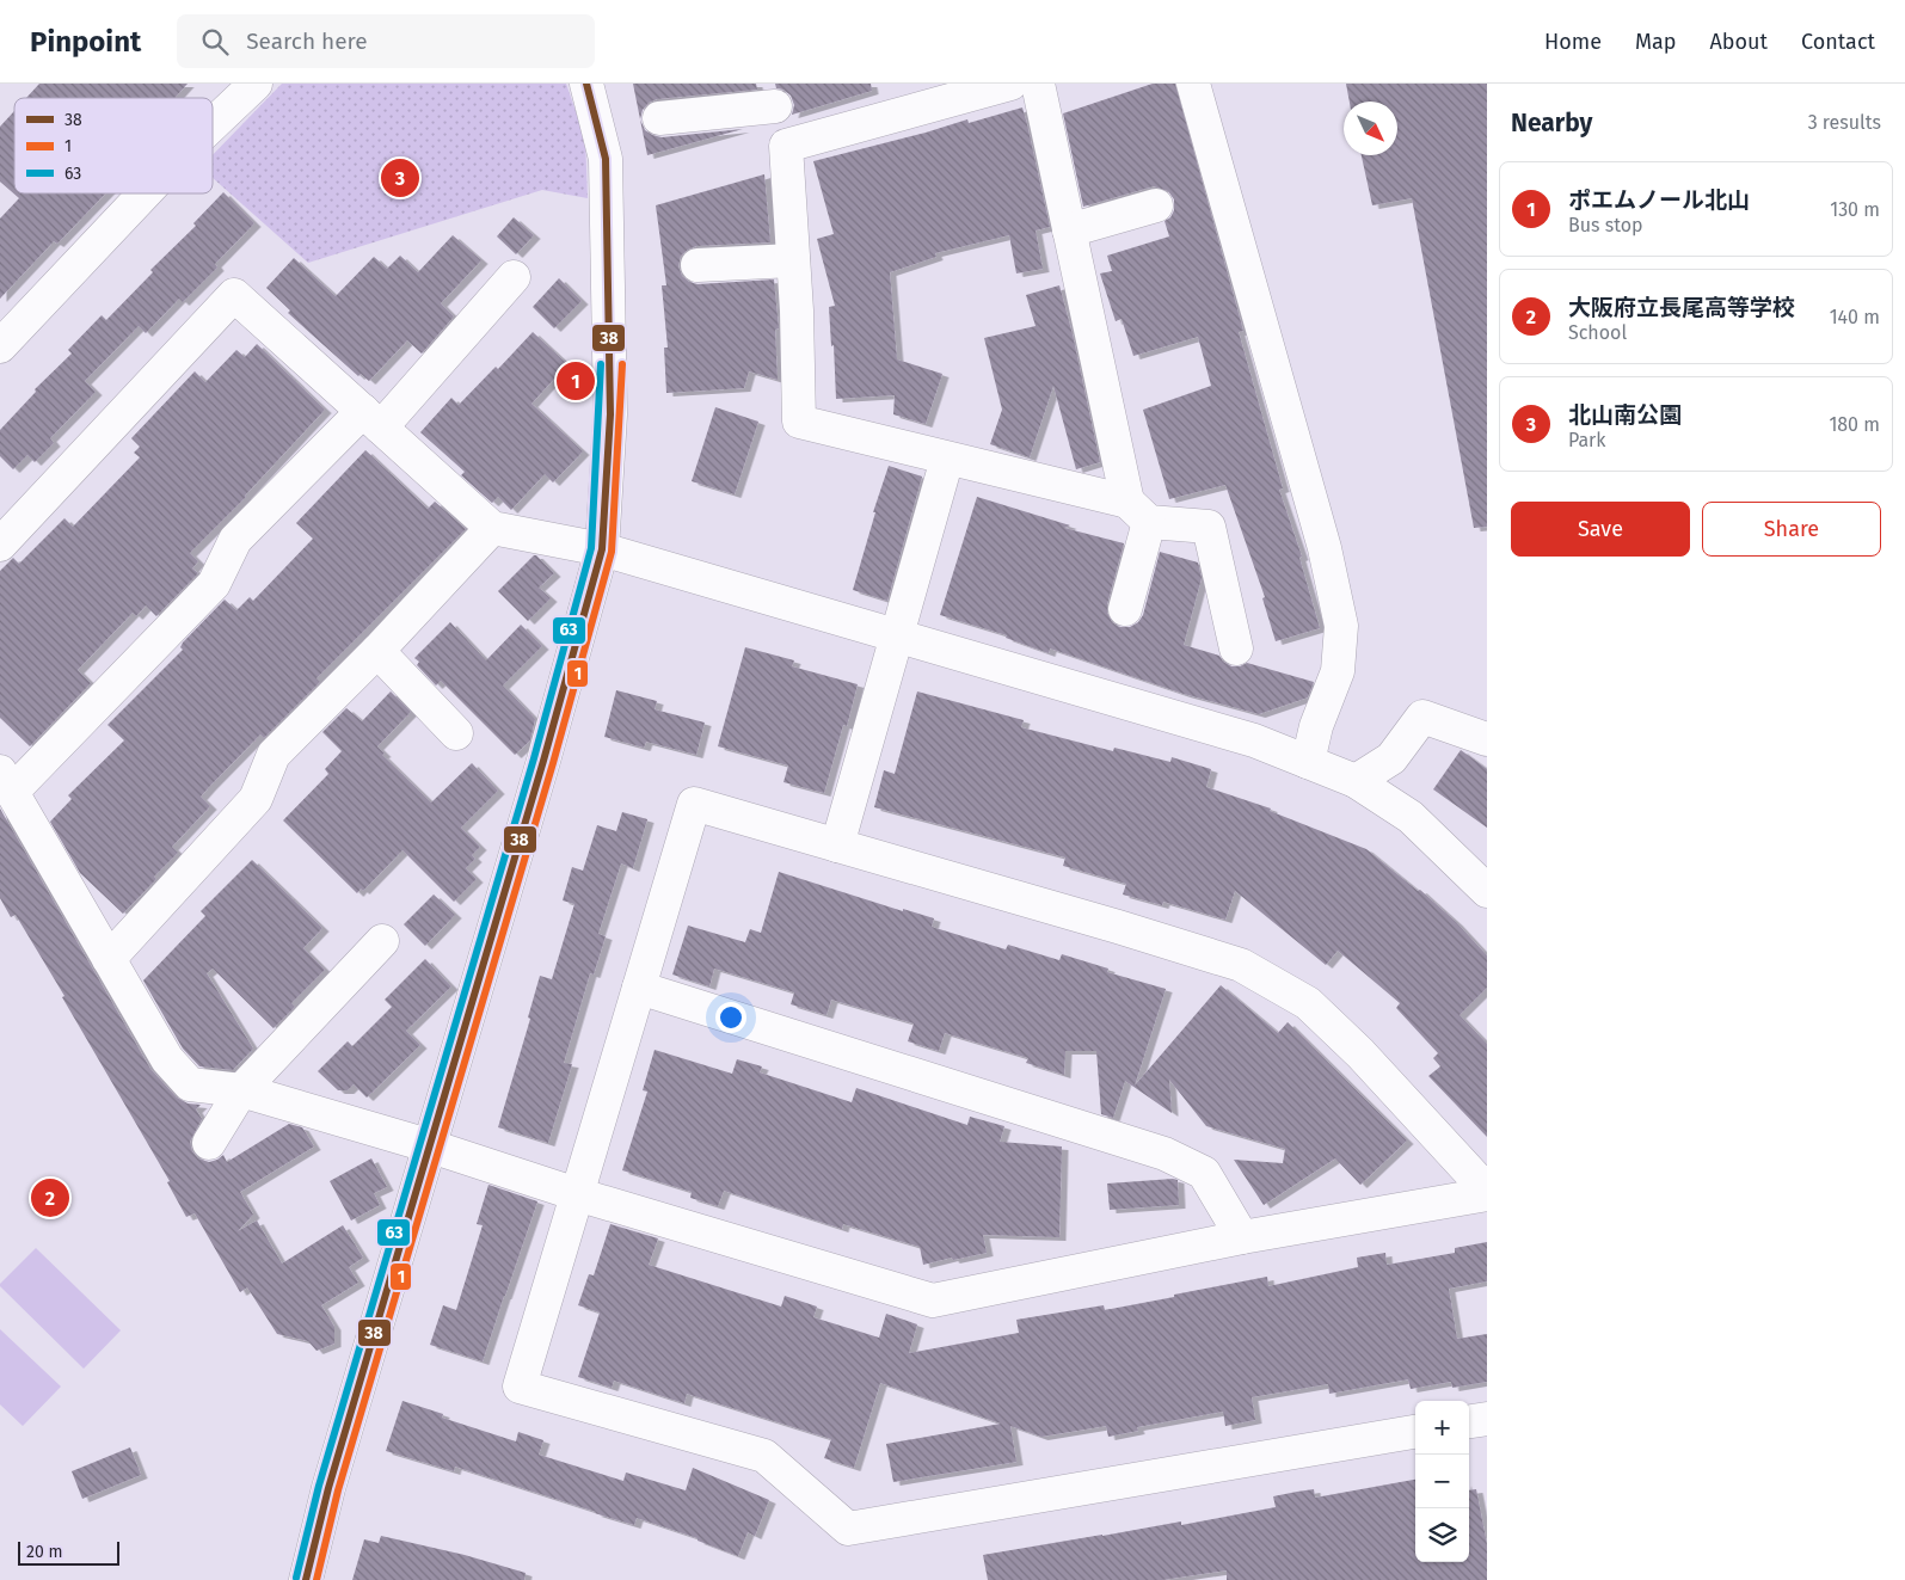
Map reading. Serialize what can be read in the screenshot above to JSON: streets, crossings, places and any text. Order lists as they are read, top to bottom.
{
  "lines": ["transit line 38", "transit line 1", "transit line 63"],
  "legend": ["38", "1", "63"],
  "scale_bar": "20 m",
  "north": "bottom right",
  "page": {
    "header": "Pinpoint",
    "search": "Search here",
    "nav": [
      "Home",
      "Map",
      "About",
      "Contact"
    ],
    "heading": ["Nearby", "3 results"],
    "pins": ["3", "1", "2"],
    "list": [
      {
        "mark": "1",
        "name": "ポエムノール北山",
        "note": "Bus stop",
        "value": "130 m"
      },
      {
        "mark": "2",
        "name": "大阪府立長尾高等学校",
        "note": "School",
        "value": "140 m"
      },
      {
        "mark": "3",
        "name": "北山南公園",
        "note": "Park",
        "value": "180 m"
      }
    ],
    "buttons": ["Save", "Share"],
    "map_buttons": ["+", "−"],
    "scale": "20 m"
  }
}
